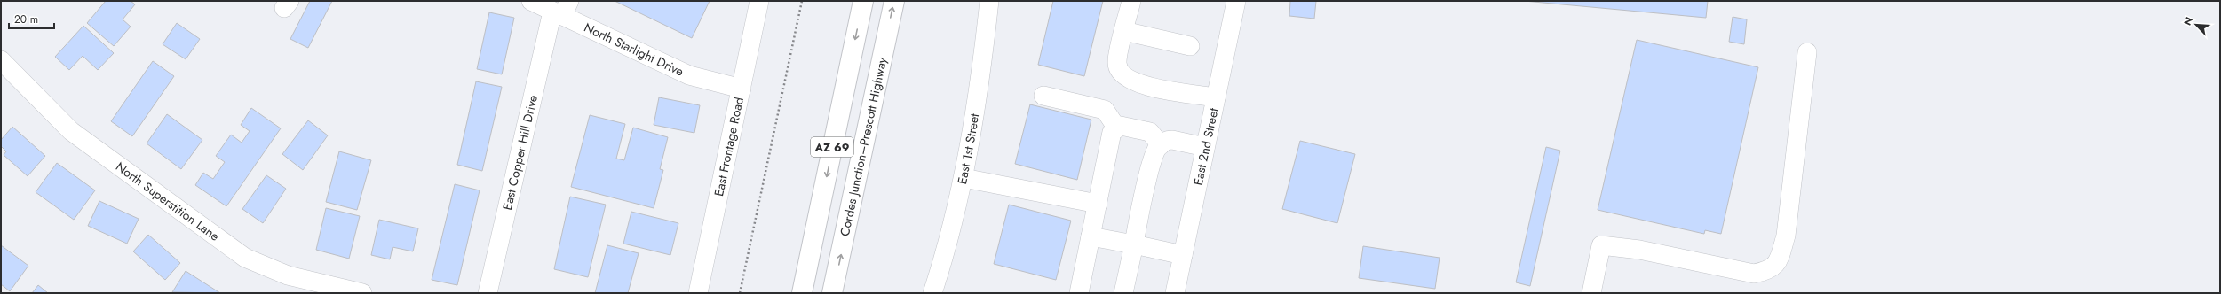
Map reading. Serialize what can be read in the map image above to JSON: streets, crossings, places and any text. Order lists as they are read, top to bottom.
{
  "streets": {
    "main road": ["AZ 69", "Cordes Junction–Prescott Highway"],
    "street": [
      "North Starlight Drive",
      "East Frontage Road",
      "East 2nd Street",
      "East 1st Street",
      "East Copper Hill Drive",
      "North Superstition Lane"
    ]
  },
  "crossings": [
    ["North Starlight Drive", "East Frontage Road"],
    ["North Starlight Drive", "East Copper Hill Drive"]
  ],
  "scale_bar": "20 m",
  "north": "top left"
}
